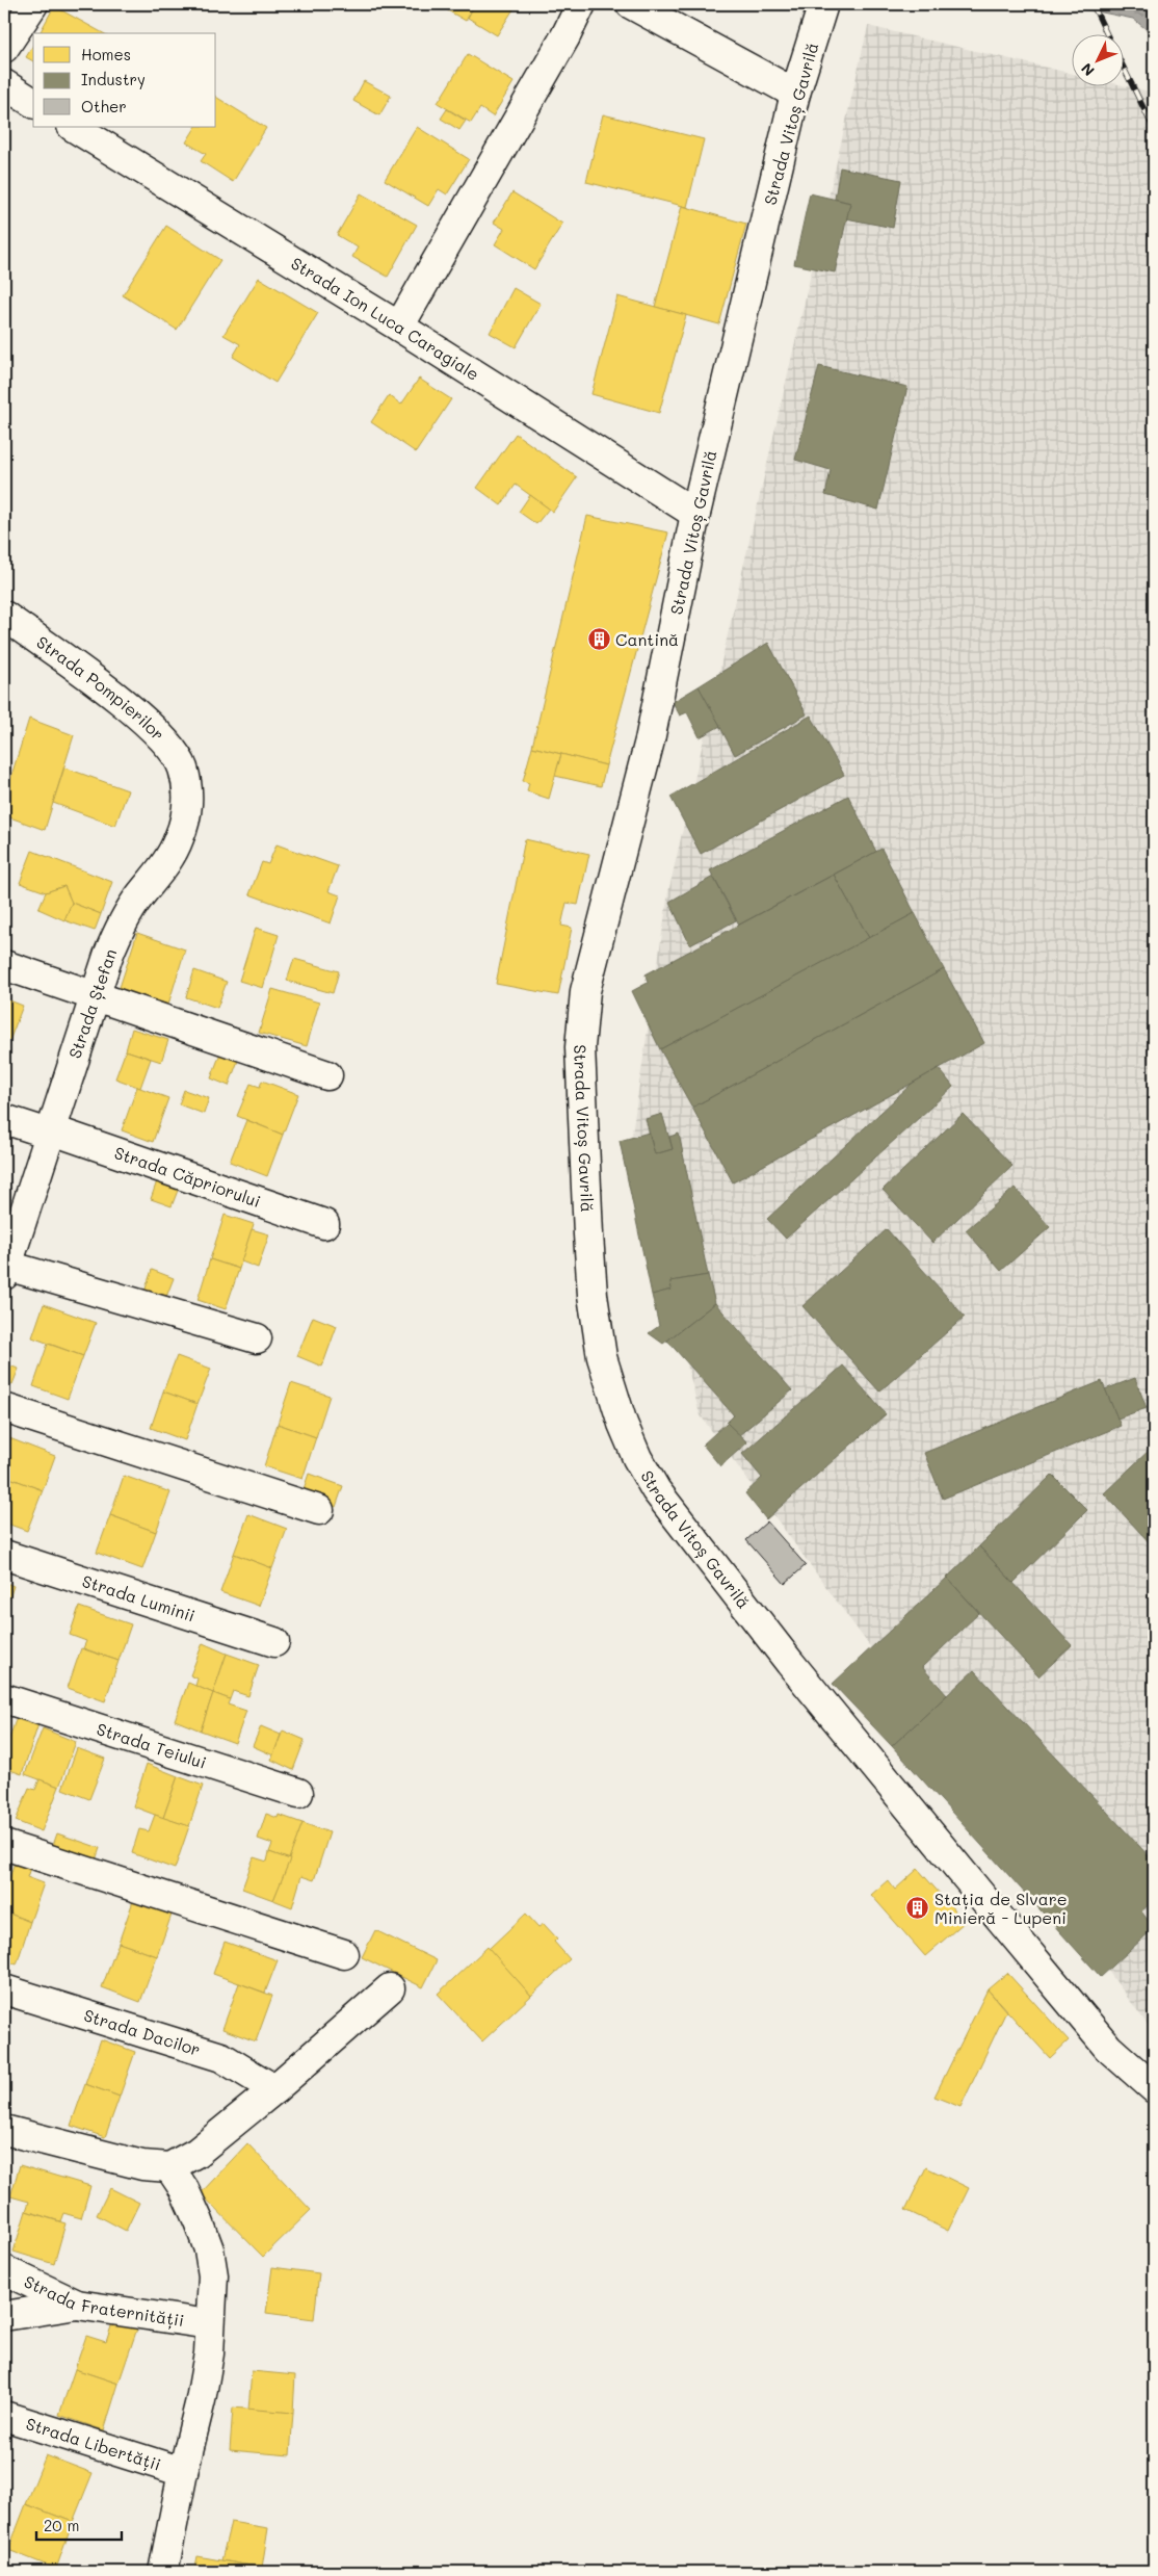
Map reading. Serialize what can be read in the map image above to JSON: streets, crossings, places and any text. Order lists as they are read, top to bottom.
{
  "streets": {
    "street": [
      "Strada Vitoș Gavrilă",
      "Strada Ion Luca Caragiale",
      "Strada Pompierilor",
      "Strada Ștefan",
      "Strada Căpriorului",
      "Strada Luminii",
      "Strada Teiului",
      "Strada Dacilor",
      "Strada Fraternității",
      "Strada Libertății"
    ]
  },
  "crossings": [
    ["Strada Vitoș Gavrilă", "Strada Ion Luca Caragiale"],
    ["Strada Pompierilor", "Strada Ștefan"],
    ["Strada Ștefan", "Strada Căpriorului"]
  ],
  "places": {
    "building": ["Cantină", "Stația de Slvare Minieră - Lupeni"]
  },
  "legend": ["Homes", "Industry", "Other"],
  "scale_bar": "20 m",
  "north": "bottom left"
}
